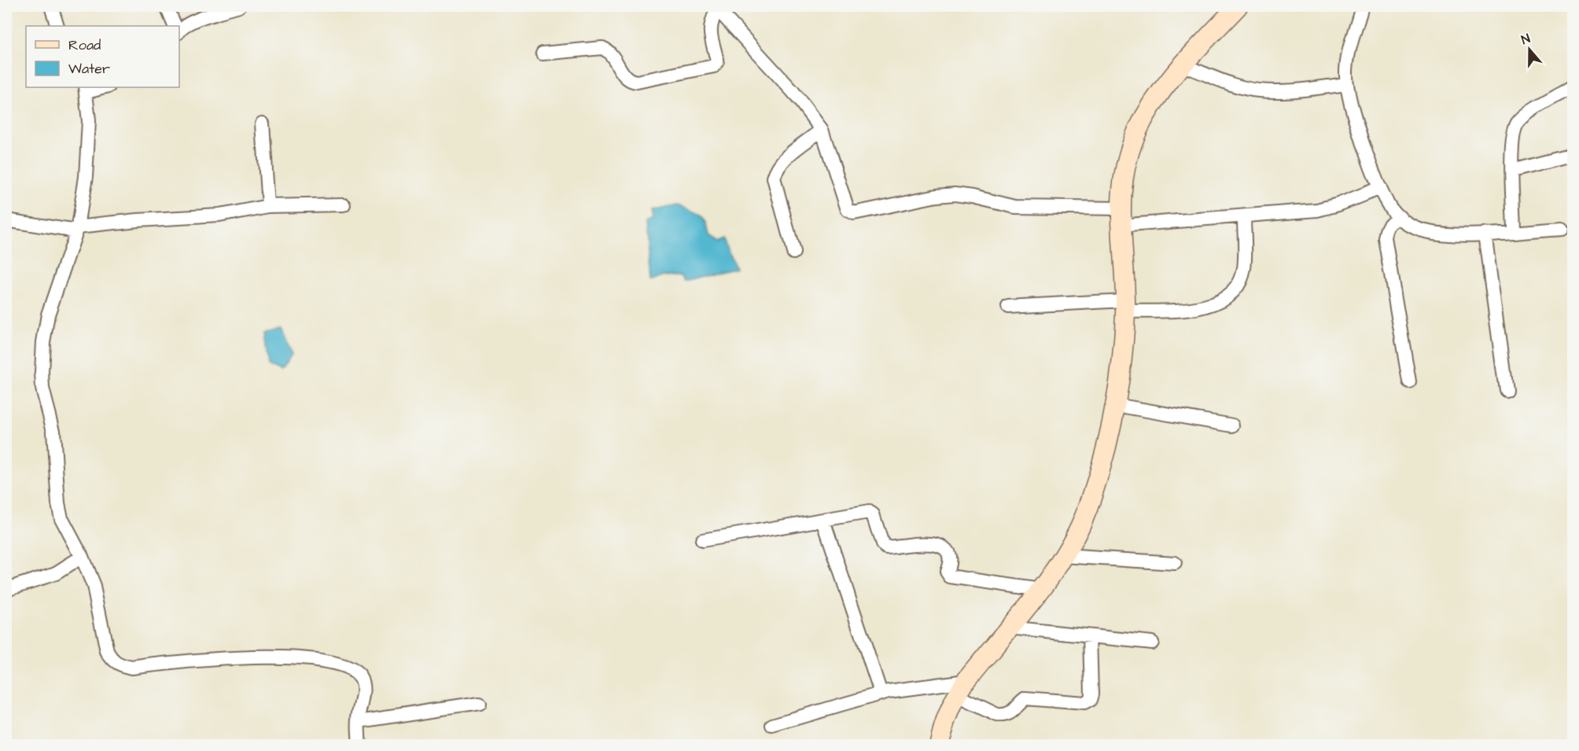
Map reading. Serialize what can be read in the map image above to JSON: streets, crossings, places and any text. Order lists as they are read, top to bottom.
{
  "legend": ["Road", "Water"],
  "north": "top"
}
